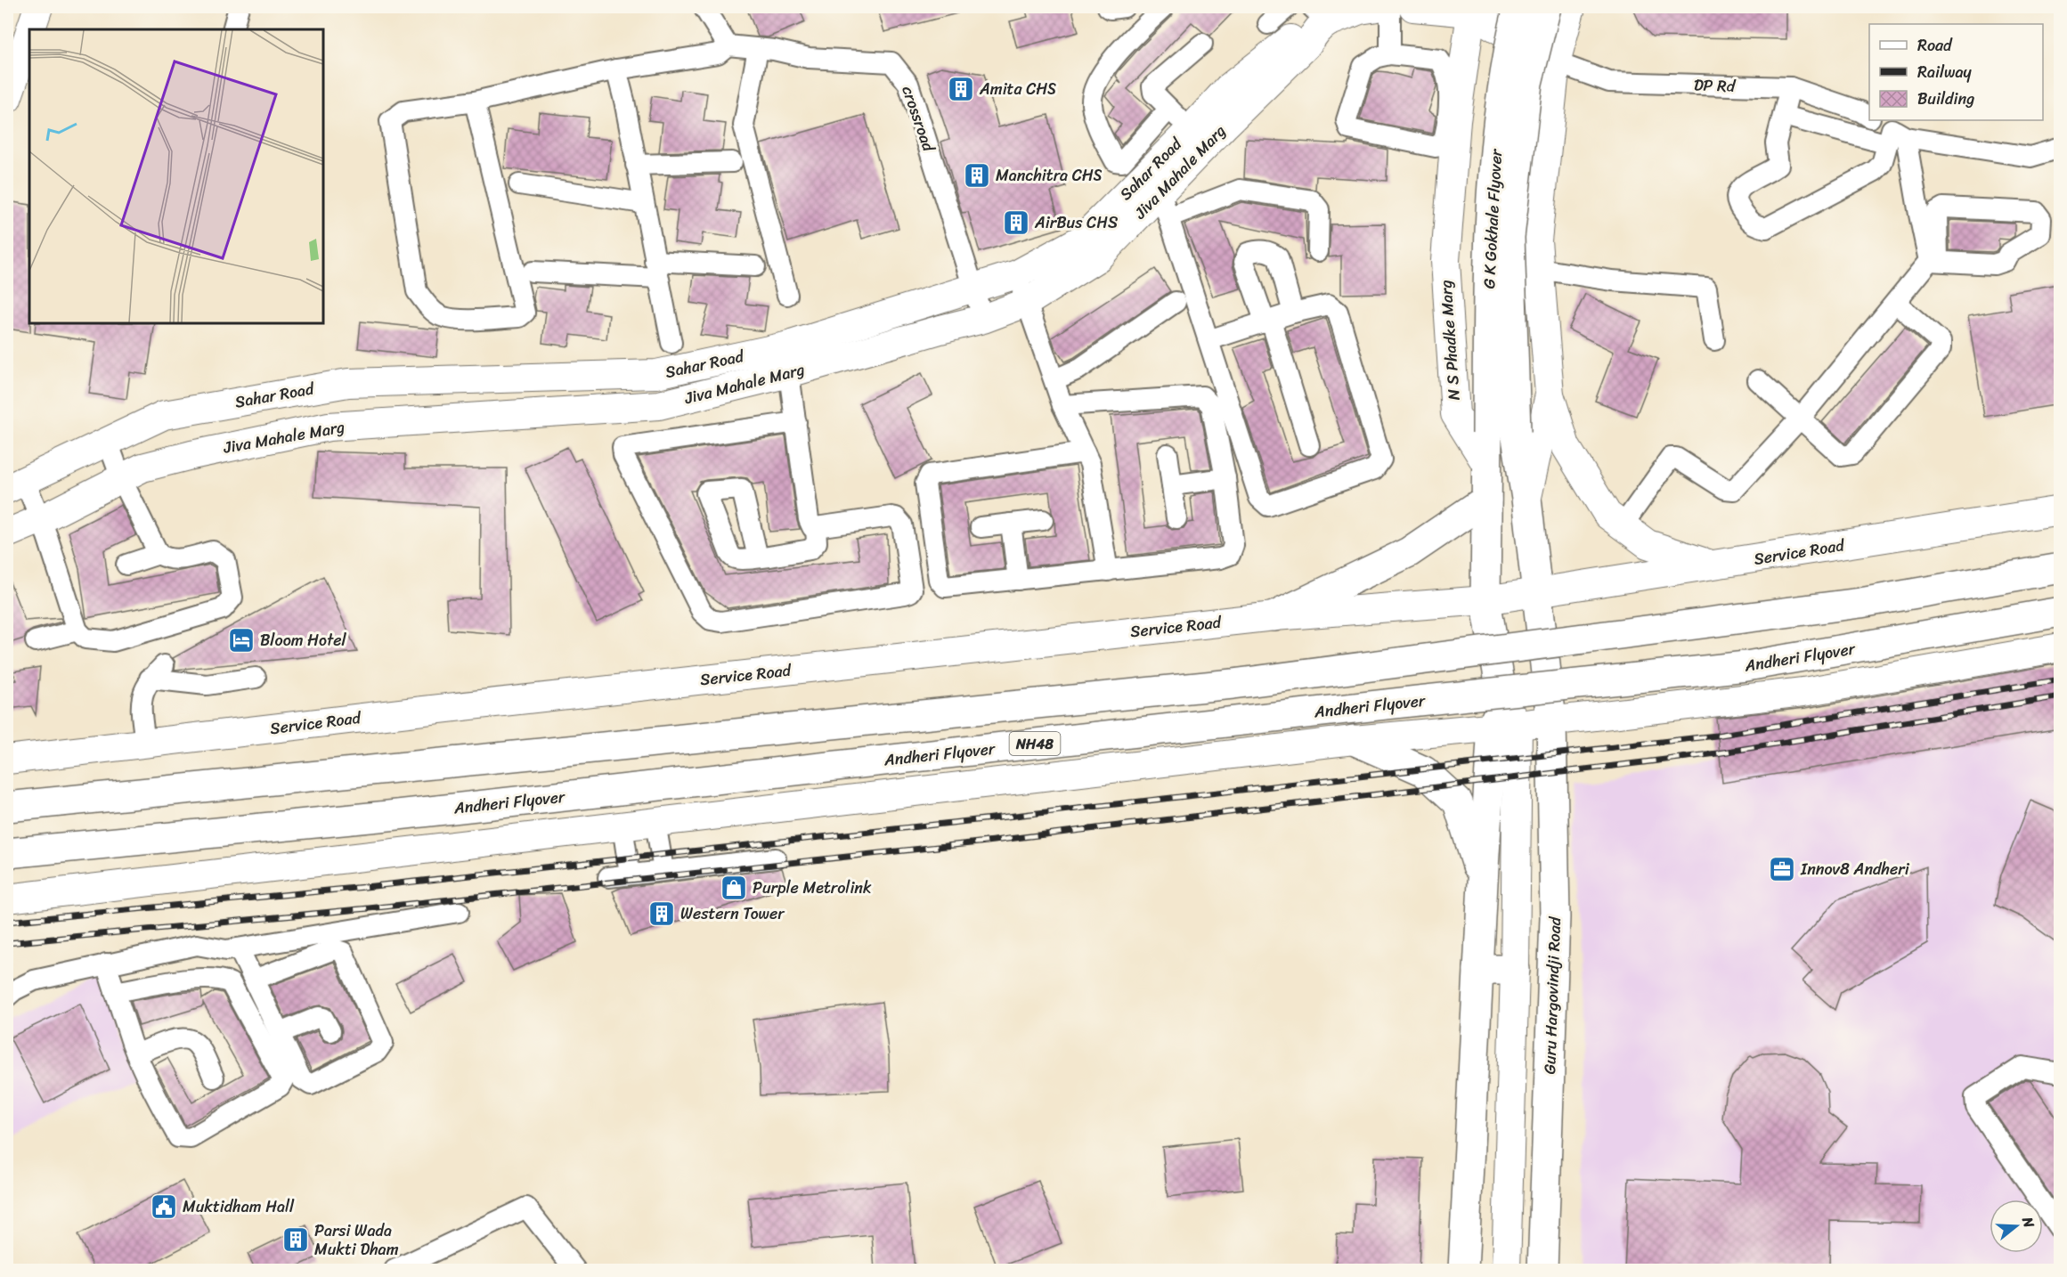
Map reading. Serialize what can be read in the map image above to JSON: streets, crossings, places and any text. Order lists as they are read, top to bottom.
{
  "streets": {
    "main road": [
      "G K Gokhale Flyover",
      "Andheri Flyover",
      "NH48",
      "Guru Hargovindji Road"
    ],
    "street": [
      "DP Rd",
      "crossroad",
      "Sahar Road",
      "Jiva Mahale Marg",
      "N S Phadke Marg",
      "Service Road"
    ]
  },
  "crossings": [
    ["crossroad", "Sahar Road"],
    ["crossroad", "Jiva Mahale Marg"],
    ["Sahar Road", "Jiva Mahale Marg"]
  ],
  "places": {
    "building": [
      "Amita CHS",
      "Manchitra CHS",
      "AirBus CHS",
      "Western Tower",
      "Parsi Wada Mukti Dham"
    ],
    "hotel": ["Bloom Hotel"],
    "office": ["Innov8 Andheri"],
    "shop": ["Purple Metrolink"],
    "public building": ["Muktidham Hall"]
  },
  "legend": ["Road", "Railway", "Building"],
  "north": "right"
}
